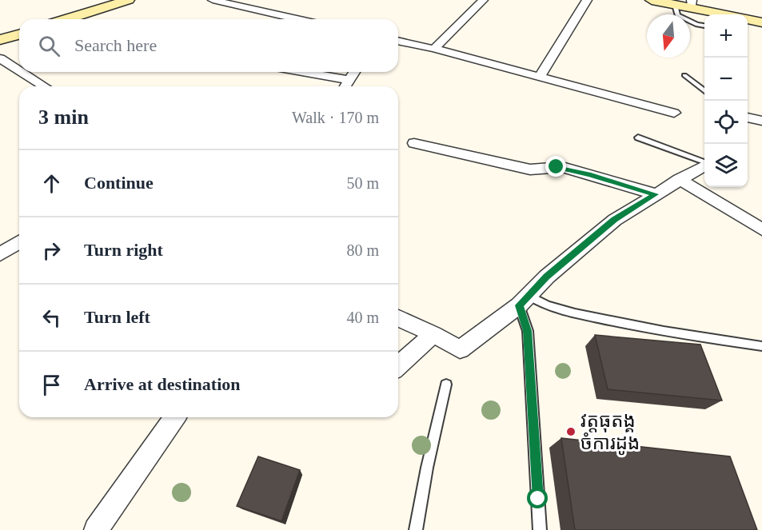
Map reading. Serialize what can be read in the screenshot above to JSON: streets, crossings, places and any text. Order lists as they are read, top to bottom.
{
  "places": ["វត្តធុតង្គ ចំការដូង"],
  "north": "bottom",
  "page": {
    "map_buttons": ["+", "−"],
    "search": "Search here",
    "heading": ["3 min", "Walk · 170 m"],
    "list": [
      ["Continue", "50 m"],
      ["Turn right", "80 m"],
      ["Turn left", "40 m"],
      "Arrive at destination"
    ]
  }
}
